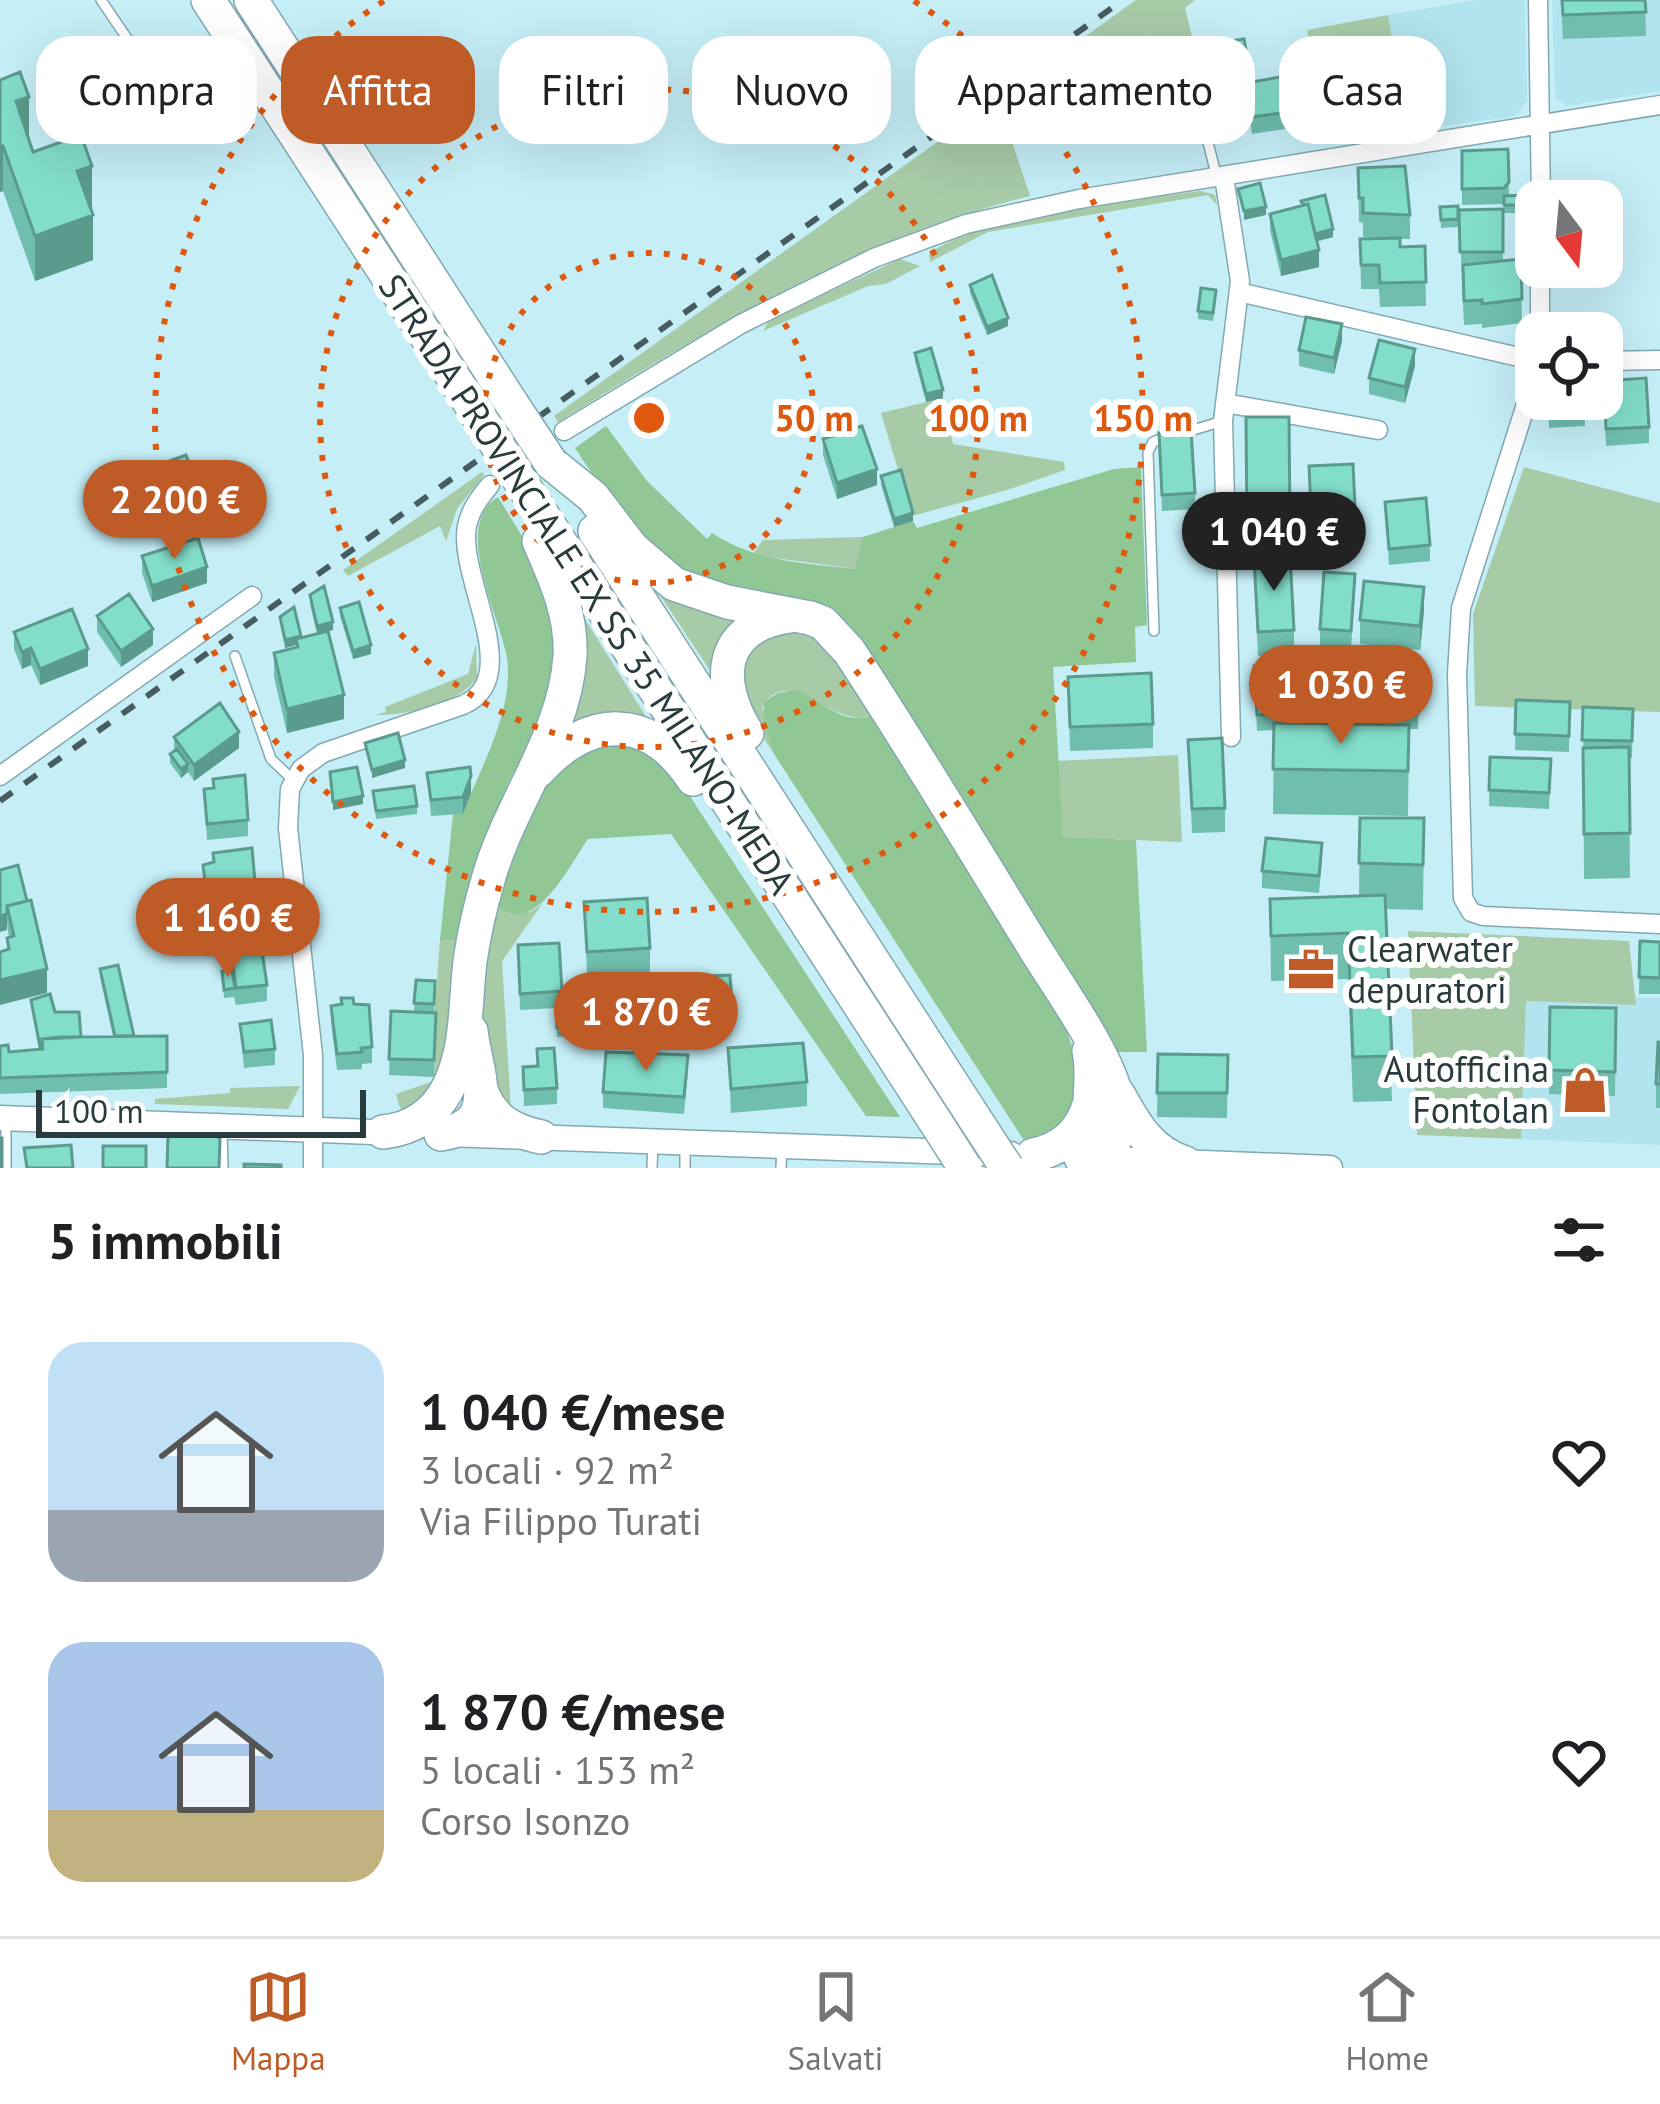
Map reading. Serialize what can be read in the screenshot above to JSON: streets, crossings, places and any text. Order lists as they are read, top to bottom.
{
  "streets": {
    "highway": ["STRADA PROVINCIALE EX SS 35 MILANO-MEDA"]
  },
  "places": {
    "office": ["Clearwater depuratori"],
    "shop": ["Autofficina Fontolan"]
  },
  "scale_bar": "100 m",
  "north": "bottom",
  "page": {
    "chip": [
      "Compra",
      "Affitta",
      "Filtri",
      "Nuovo",
      "Appartamento",
      "Casa"
    ],
    "price": [
      "2 200 €",
      "1 040 €",
      "1 030 €",
      "1 160 €",
      "1 870 €"
    ],
    "scale": "100 m",
    "heading": "5 immobili",
    "list": [
      {
        "name": "1 040 €/mese",
        "note": "3 locali · 92 m² · Via Filippo Turati"
      },
      {
        "name": "1 870 €/mese",
        "note": "5 locali · 153 m² · Corso Isonzo"
      }
    ],
    "tabs": ["Mappa", "Salvati", "Home"]
  },
  "rings": ["50 m", "100 m", "150 m"]
}
